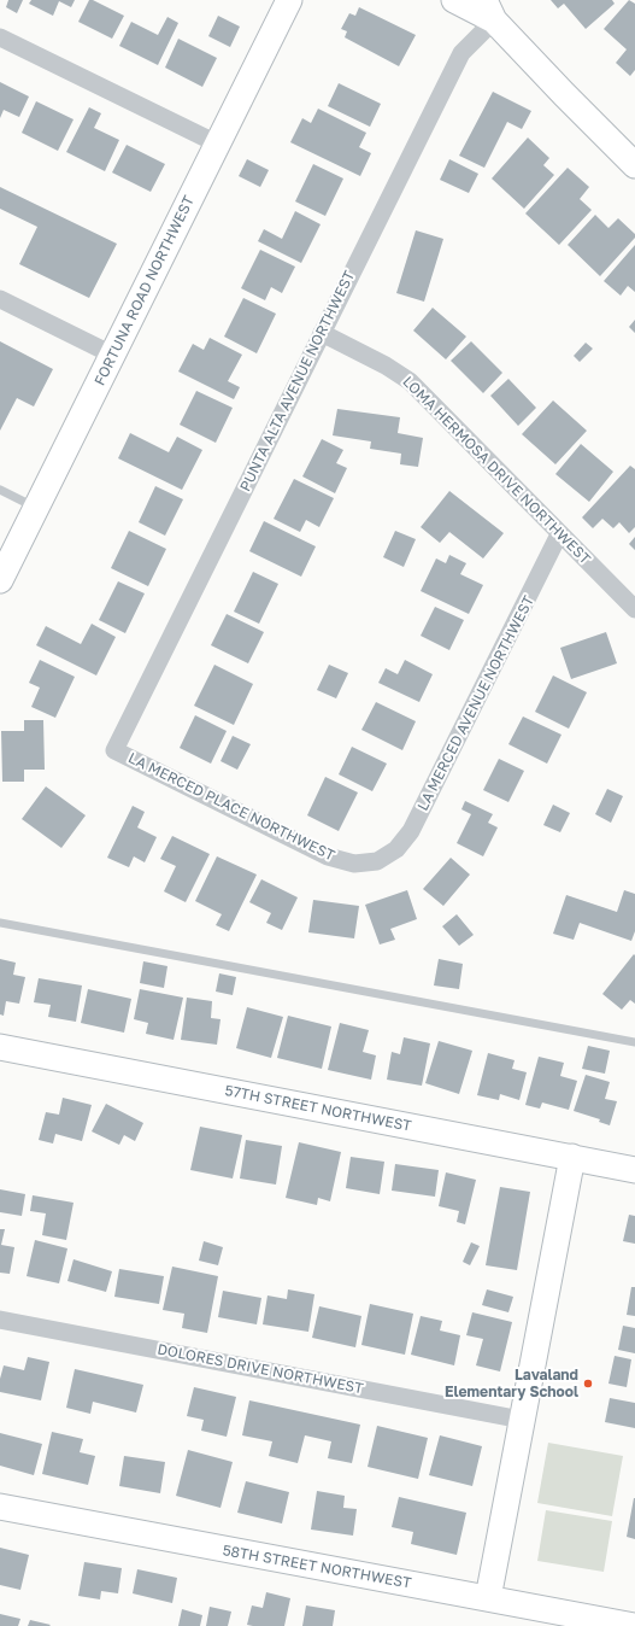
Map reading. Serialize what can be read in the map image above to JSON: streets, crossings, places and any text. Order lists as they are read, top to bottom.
{
  "streets": {
    "street": [
      "FORTUNA ROAD NORTHWEST",
      "PUNTA ALTA AVENUE NORTHWEST",
      "LOMA HERMOSA DRIVE NORTHWEST",
      "LA MERCED AVENUE NORTHWEST",
      "LA MERCED PLACE NORTHWEST",
      "57TH STREET NORTHWEST",
      "DOLORES DRIVE NORTHWEST",
      "58TH STREET NORTHWEST"
    ]
  },
  "crossings": [
    ["PUNTA ALTA AVENUE NORTHWEST", "LOMA HERMOSA DRIVE NORTHWEST"],
    ["PUNTA ALTA AVENUE NORTHWEST", "LA MERCED PLACE NORTHWEST"],
    ["LOMA HERMOSA DRIVE NORTHWEST", "LA MERCED AVENUE NORTHWEST"],
    ["LA MERCED AVENUE NORTHWEST", "LA MERCED PLACE NORTHWEST"]
  ],
  "places": ["Lavaland Elementary School"]
}
